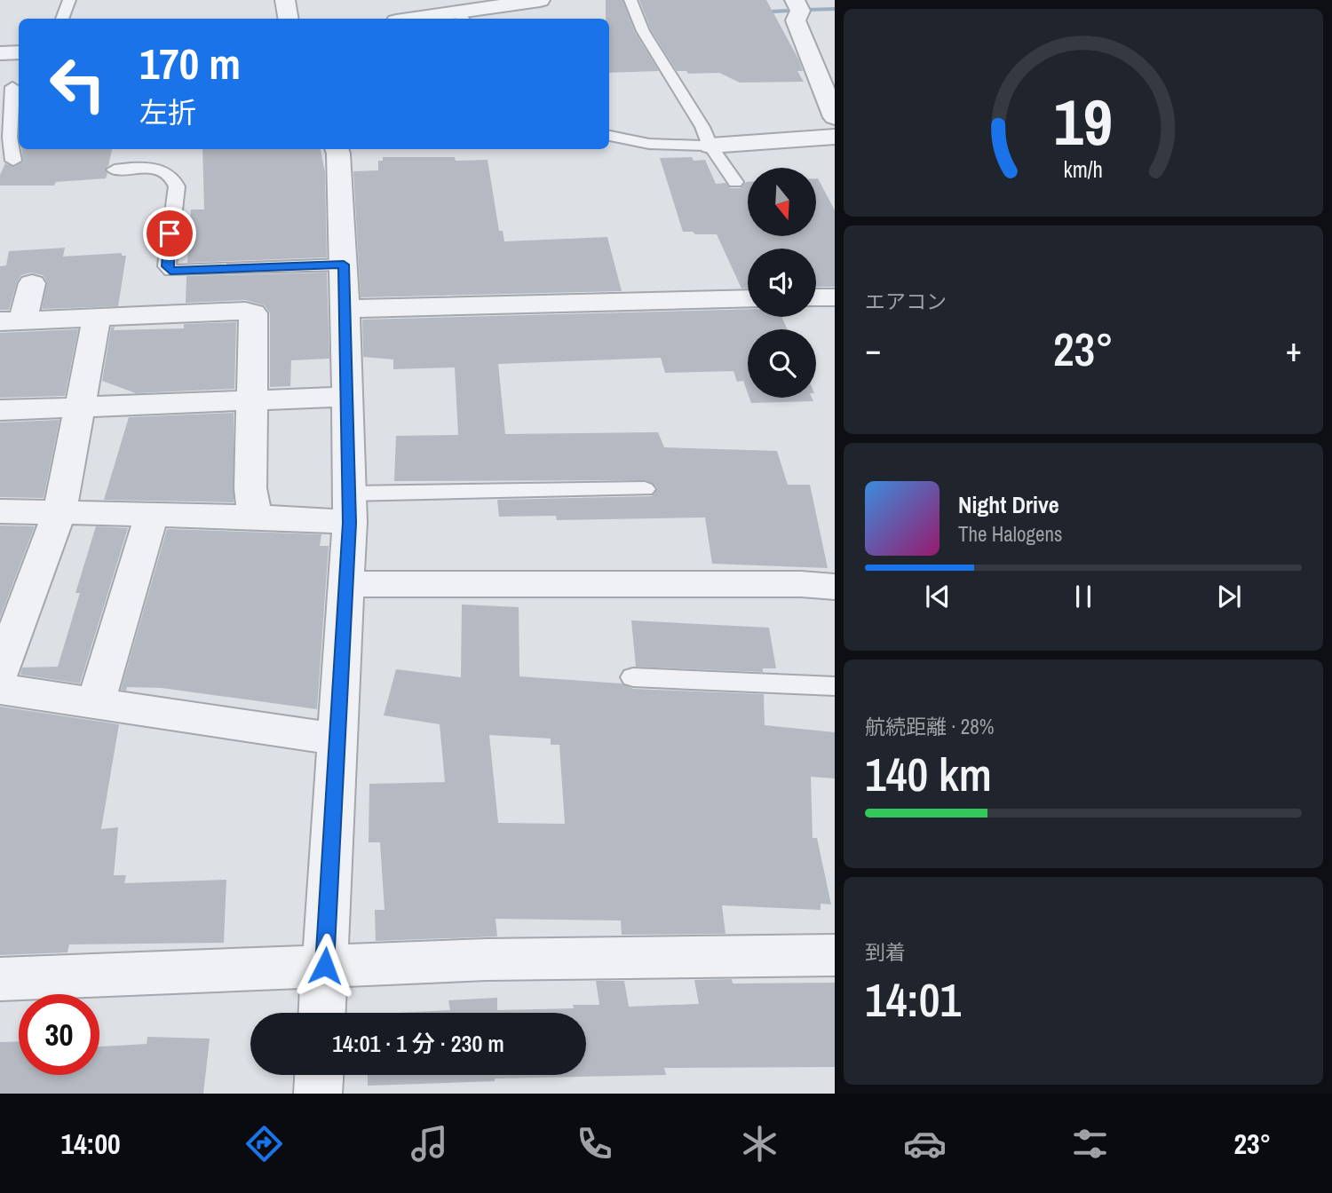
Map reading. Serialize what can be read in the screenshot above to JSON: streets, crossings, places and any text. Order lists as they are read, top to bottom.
{
  "north": "bottom",
  "page": {
    "turn": ["170 m", "左折"],
    "tile": [
      "エアコン",
      ["航続距離 · 28%", "140 km"],
      ["到着", "14:01"]
    ],
    "heat": ["−", "23°", "+"],
    "song": ["Night Drive", "The Halogens"],
    "limit": "30",
    "trip": "14:01 · 1 分 · 230 m",
    "tabs": ["14:00", "23°"],
    "gauge": ["19", "km/h"]
  }
}
